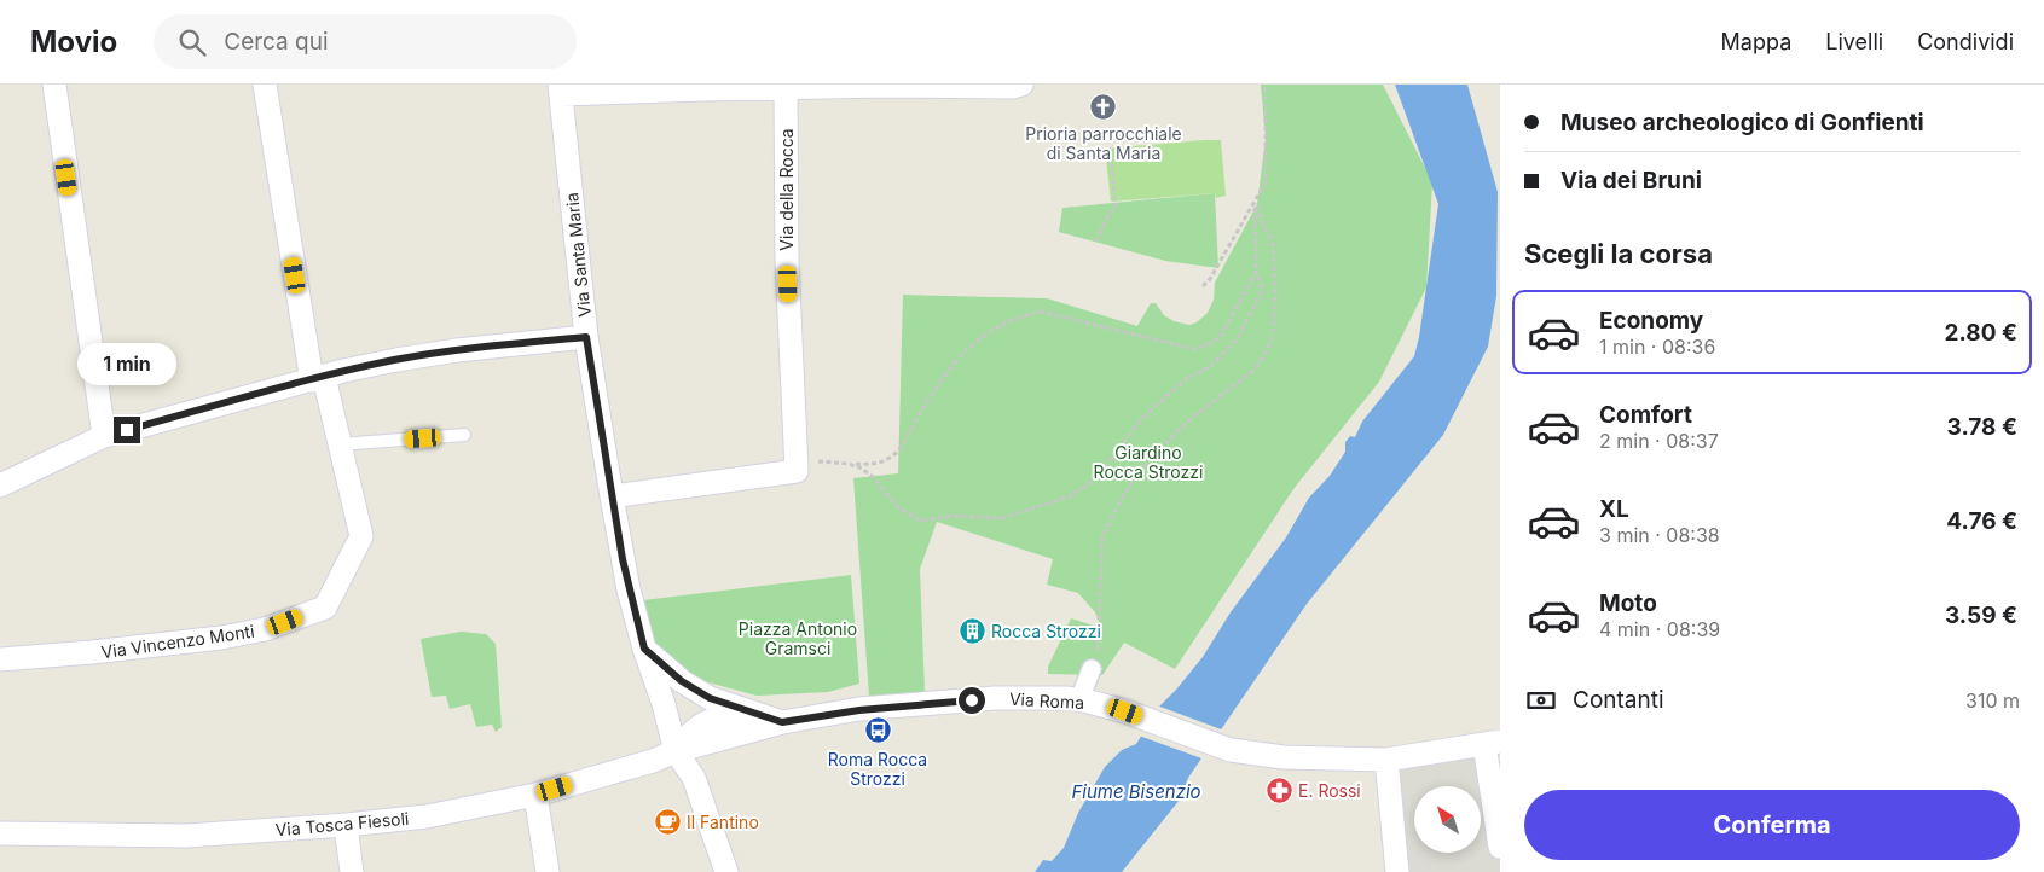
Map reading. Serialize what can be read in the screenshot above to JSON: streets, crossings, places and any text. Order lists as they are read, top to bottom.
{
  "streets": {
    "street": [
      "Via della Rocca",
      "Via Santa Maria",
      "Via Vincenzo Monti",
      "Via Roma",
      "Via Tosca Fiesoli"
    ]
  },
  "water": ["Fiume Bisenzio"],
  "parks": ["Giardino Rocca Strozzi", "Piazza Antonio Gramsci"],
  "places": {
    "church": ["Prioria parrocchiale di Santa Maria"],
    "building": ["Rocca Strozzi"],
    "bus stop": ["Roma Rocca Strozzi"],
    "pharmacy": ["E. Rossi"],
    "cafe": ["Il Fantino"]
  },
  "north": "top left",
  "page": {
    "header": "Movio",
    "search": "Cerca qui",
    "nav": ["Mappa", "Livelli", "Condividi"],
    "banner": ["Museo archeologico di Gonfienti", "Via dei Bruni"],
    "heading": "Scegli la corsa",
    "list": [
      {
        "name": "Economy",
        "note": "1 min · 08:36",
        "value": "2.80 €"
      },
      {
        "name": "Comfort",
        "note": "2 min · 08:37",
        "value": "3.78 €"
      },
      {
        "name": "XL",
        "note": "3 min · 08:38",
        "value": "4.76 €"
      },
      {
        "name": "Moto",
        "note": "4 min · 08:39",
        "value": "3.59 €"
      }
    ],
    "bubble": "1 min",
    "pay": ["Contanti", "310 m"],
    "buttons": "Conferma"
  }
}
